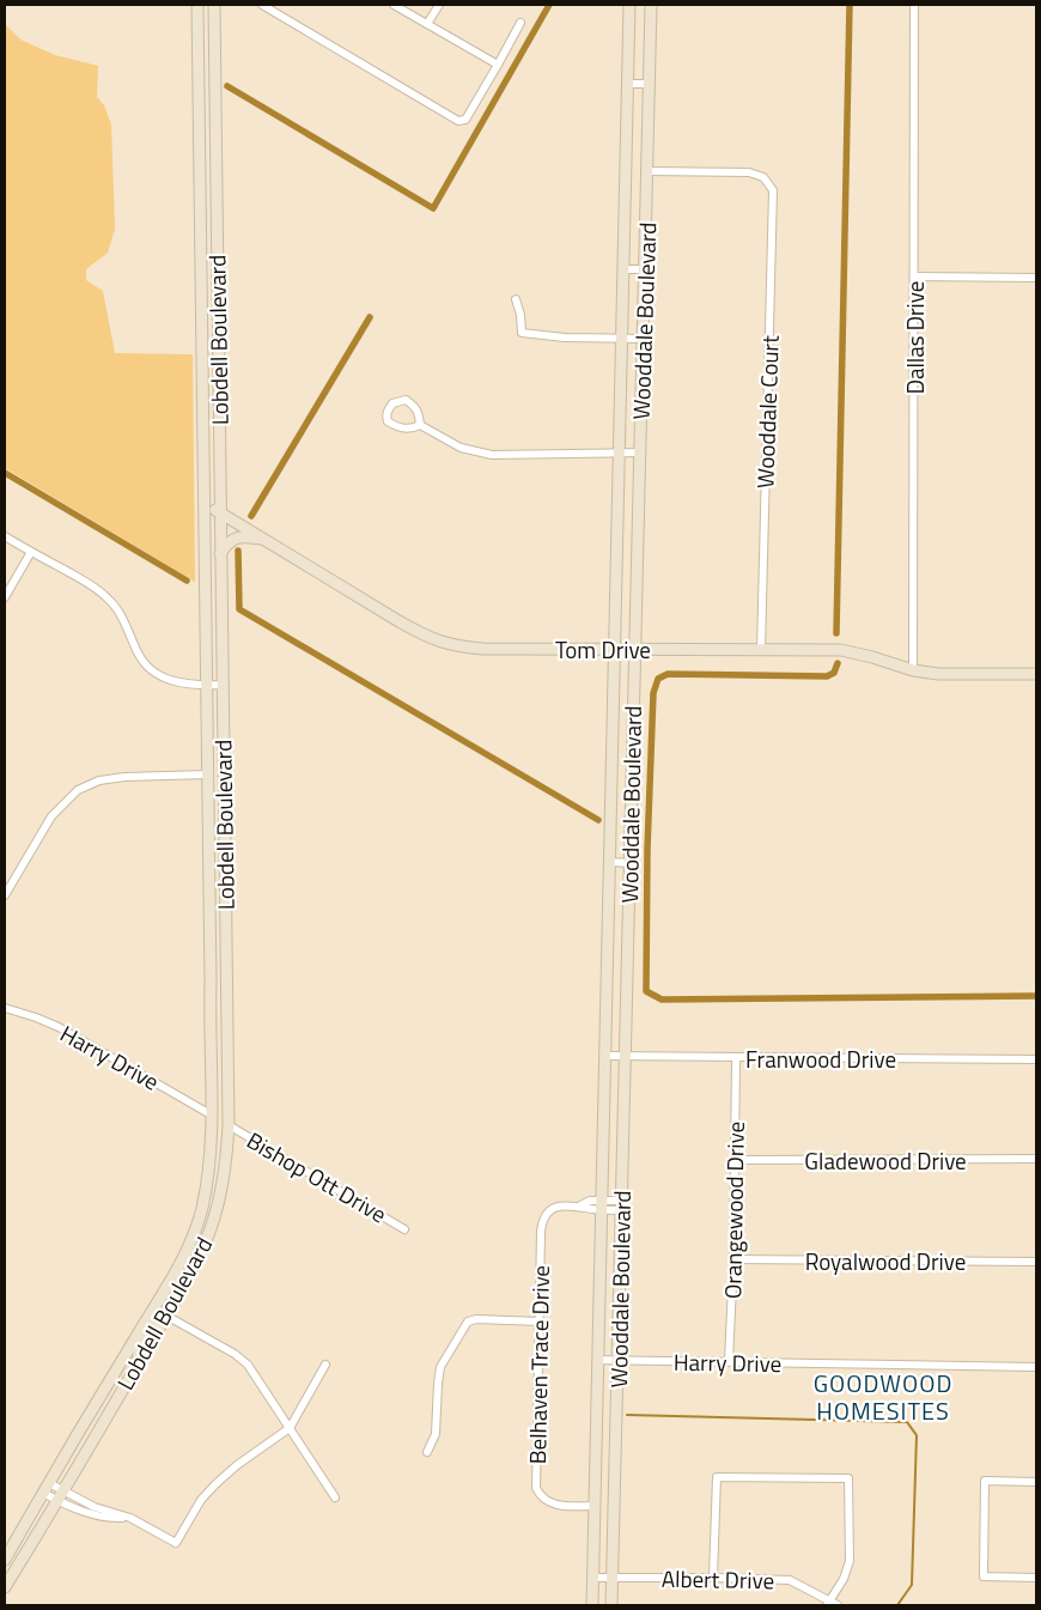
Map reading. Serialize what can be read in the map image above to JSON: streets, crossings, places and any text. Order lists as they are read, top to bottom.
{
  "streets": {
    "street": [
      "Wooddale Boulevard",
      "Dallas Drive",
      "Lobdell Boulevard",
      "Wooddale Court",
      "Tom Drive",
      "Harry Drive",
      "Franwood Drive",
      "Gladewood Drive",
      "Bishop Ott Drive",
      "Orangewood Drive",
      "Royalwood Drive",
      "Belhaven Trace Drive",
      "Albert Drive"
    ]
  },
  "crossings": [
    ["Wooddale Boulevard", "Wooddale Court"],
    ["Wooddale Boulevard", "Tom Drive"],
    ["Wooddale Boulevard", "Harry Drive"],
    ["Wooddale Boulevard", "Franwood Drive"],
    ["Wooddale Boulevard", "Belhaven Trace Drive"],
    ["Wooddale Boulevard", "Albert Drive"],
    ["Dallas Drive", "Tom Drive"],
    ["Lobdell Boulevard", "Tom Drive"],
    ["Lobdell Boulevard", "Harry Drive"],
    ["Lobdell Boulevard", "Bishop Ott Drive"],
    ["Wooddale Court", "Tom Drive"],
    ["Harry Drive", "Orangewood Drive"],
    ["Franwood Drive", "Orangewood Drive"],
    ["Gladewood Drive", "Orangewood Drive"],
    ["Orangewood Drive", "Royalwood Drive"]
  ],
  "districts": ["GOODWOOD HOMESITES"]
}
